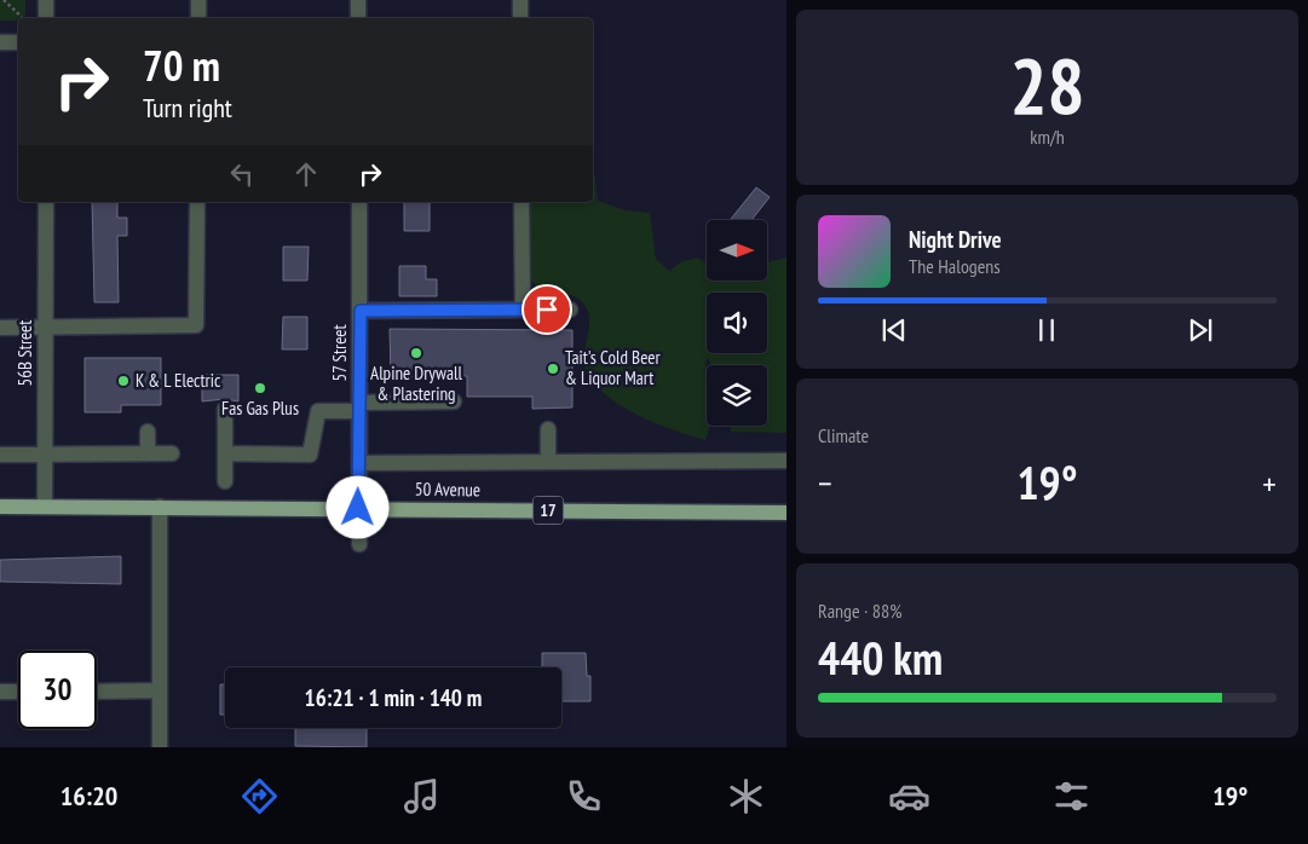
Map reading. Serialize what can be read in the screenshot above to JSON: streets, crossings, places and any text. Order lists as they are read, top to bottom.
{
  "streets": {
    "main road": ["50 Avenue", "17"],
    "street": ["56B Street", "57 Street"]
  },
  "crossings": [
    ["56B Street", "50 Avenue"],
    ["57 Street", "50 Avenue"]
  ],
  "places": [
    "Alpine Drywall & Plastering",
    "Tait's Cold Beer & Liquor Mart",
    "K & L Electric",
    "Fas Gas Plus"
  ],
  "north": "right",
  "page": {
    "tile": [
      ["28", "km/h"],
      "Climate",
      ["Range · 88%", "440 km"]
    ],
    "turn": ["70 m", "Turn right"],
    "song": ["Night Drive", "The Halogens"],
    "heat": ["−", "19°", "+"],
    "limit": "30",
    "trip": "16:21 · 1 min · 140 m",
    "tabs": ["16:20", "19°"]
  }
}
